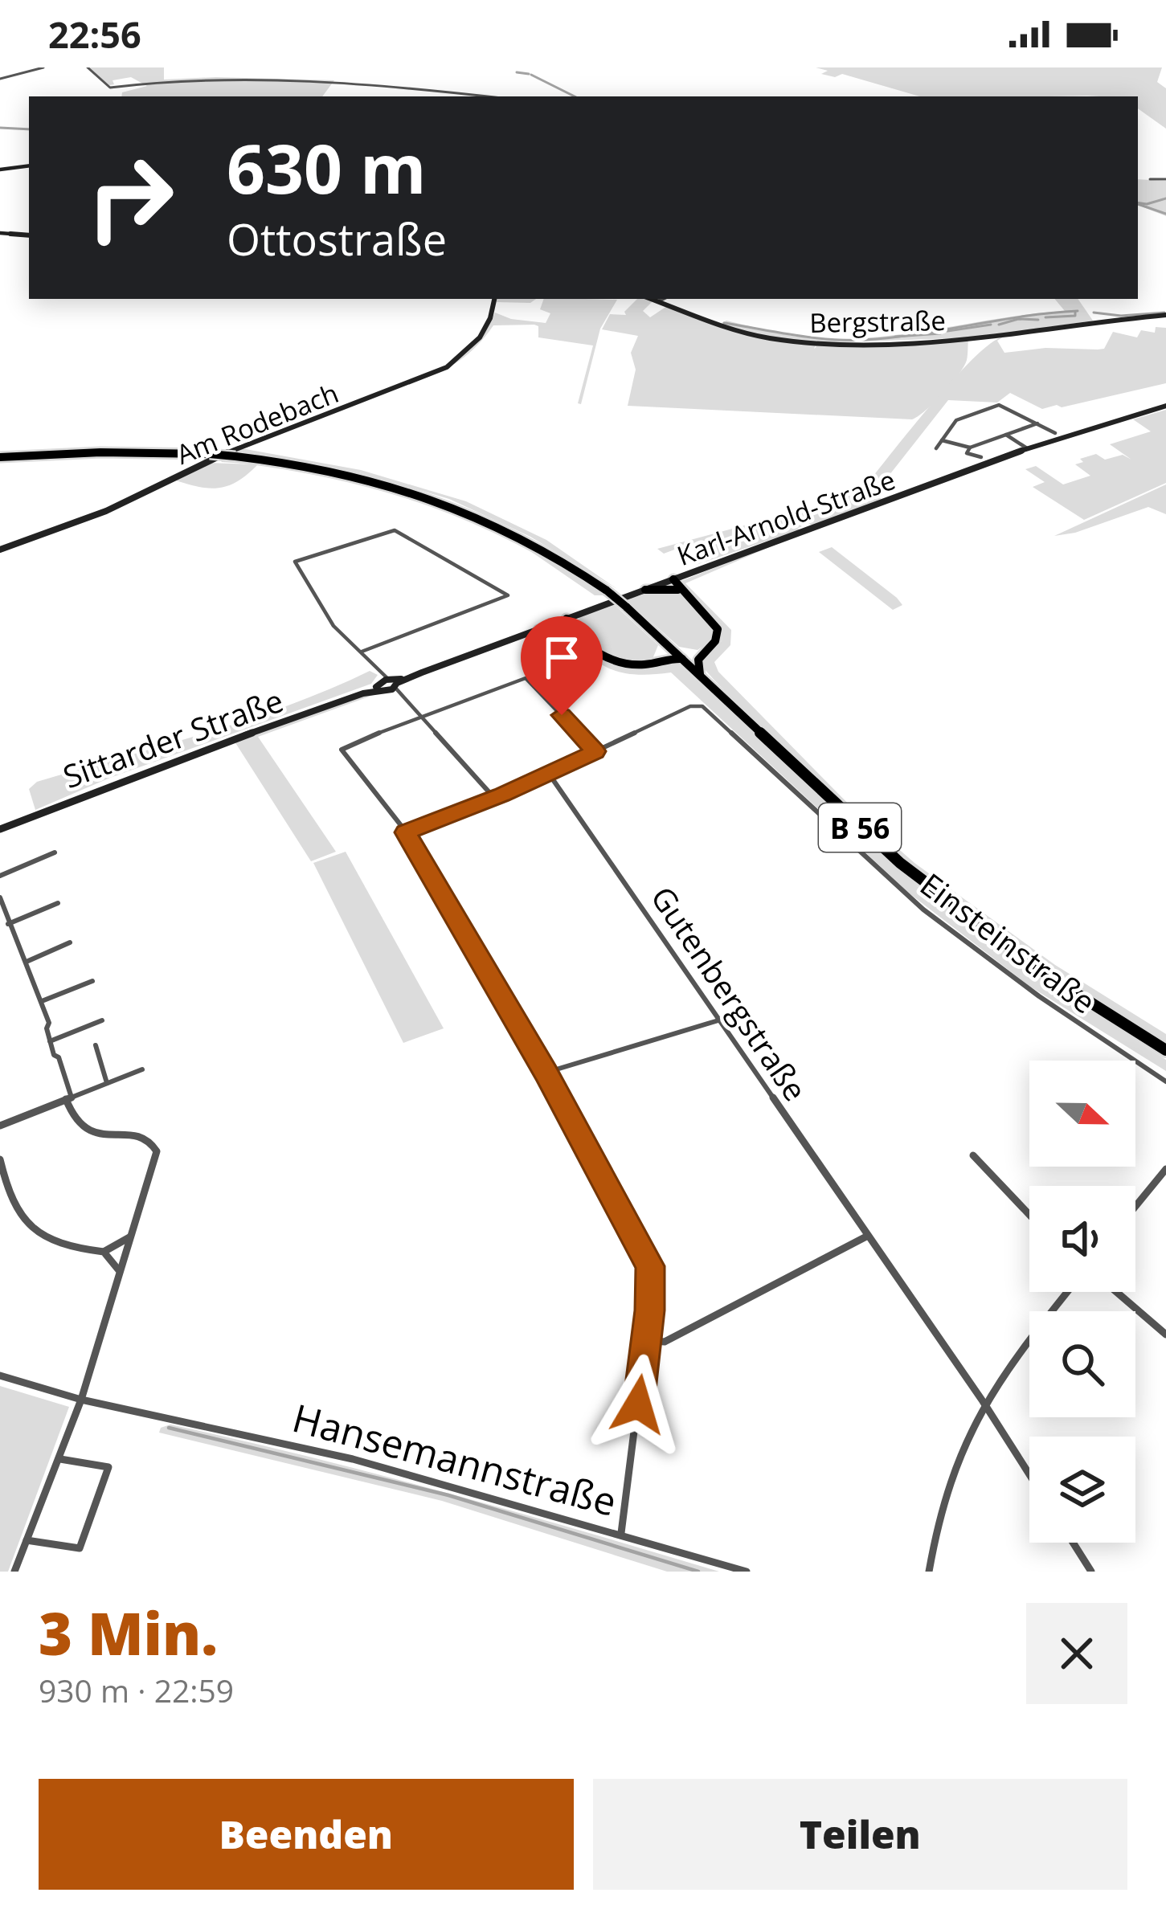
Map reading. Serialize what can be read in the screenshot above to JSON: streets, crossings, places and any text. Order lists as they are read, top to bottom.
{
  "streets": {
    "highway": ["B 56"],
    "street": [
      "Bergstraße",
      "Am Rodebach",
      "Karl-Arnold-Straße",
      "Sittarder Straße",
      "Einsteinstraße",
      "Gutenbergstraße",
      "Hansemannstraße"
    ]
  },
  "crossings": [
    ["Karl-Arnold-Straße", "Sittarder Straße"],
    ["Einsteinstraße", "Gutenbergstraße"]
  ],
  "north": "right",
  "page": {
    "status": "22:56",
    "turn": ["630 m", "Ottostraße"],
    "heading": ["3 Min.", "930 m · 22:59"],
    "buttons": ["Beenden", "Teilen"]
  }
}
